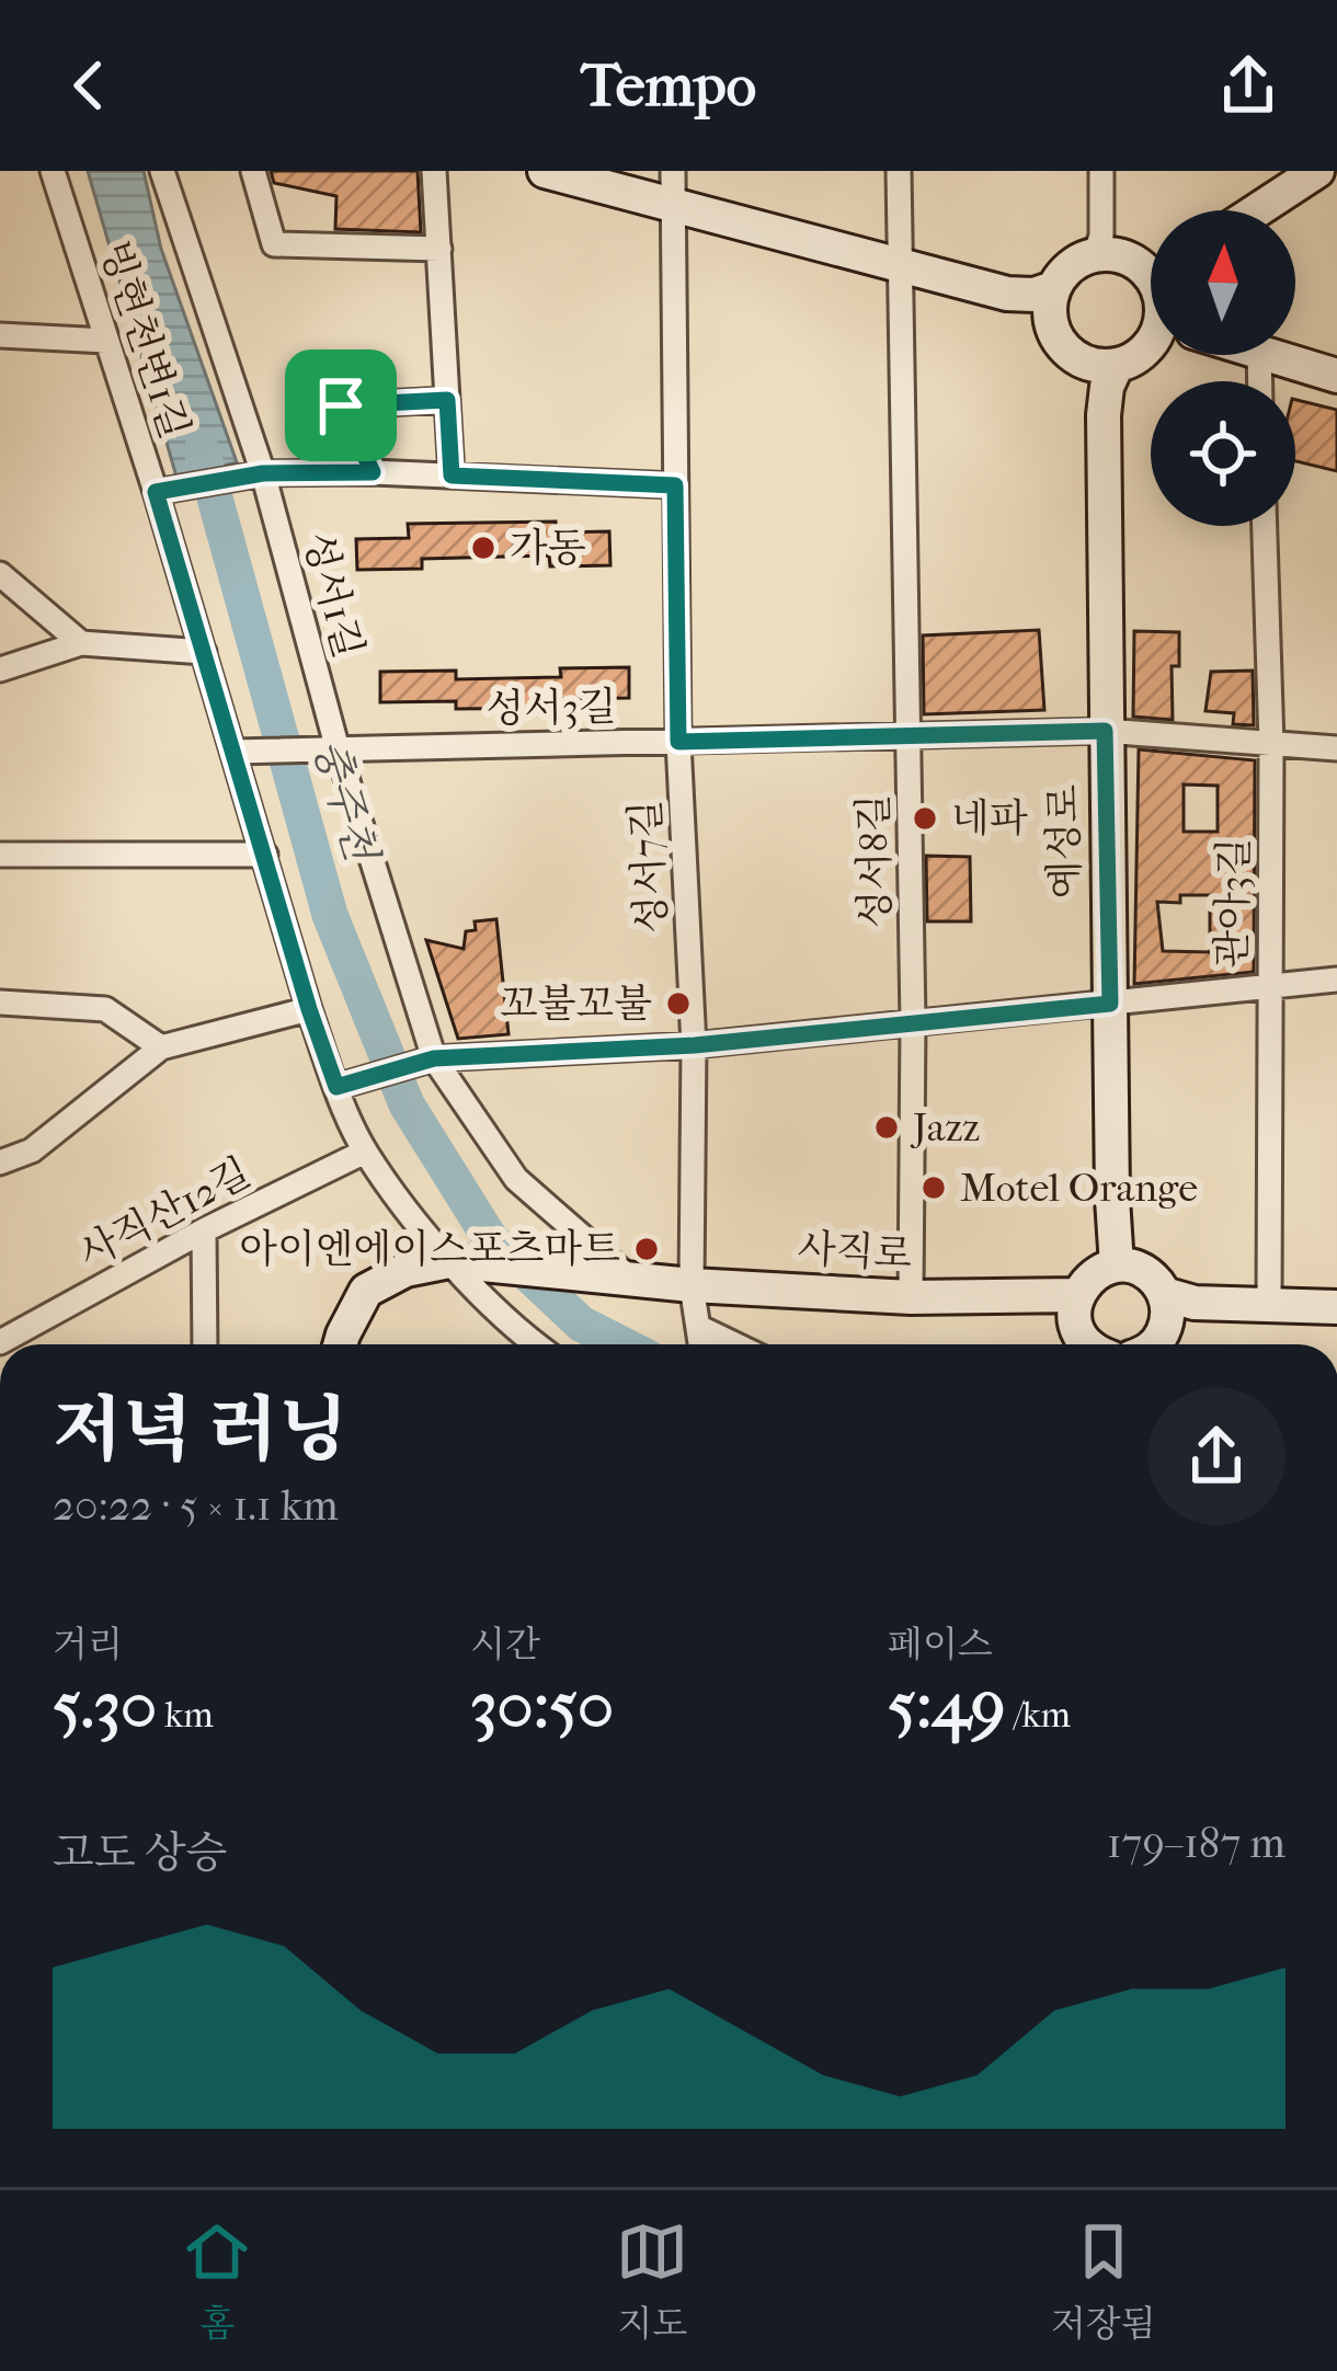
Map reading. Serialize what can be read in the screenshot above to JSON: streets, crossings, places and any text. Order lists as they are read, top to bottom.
{
  "streets": {
    "main road": ["예성로", "사직로"],
    "street": [
      "빙현천변1길",
      "성서1길",
      "성서3길",
      "성서8길",
      "성서7길",
      "관아3길",
      "사직산12길"
    ]
  },
  "crossings": [
    ["빙현천변1길", "성서3길"],
    ["빙현천변1길", "사직산12길"],
    ["빙현천변1길", "사직로"],
    ["성서1길", "성서3길"],
    ["성서1길", "사직로"],
    ["성서3길", "예성로"],
    ["성서3길", "성서8길"],
    ["성서3길", "성서7길"],
    ["성서3길", "관아3길"],
    ["성서8길", "사직로"],
    ["성서7길", "사직로"]
  ],
  "water": ["충주천"],
  "places": [
    "가동",
    "네파",
    "꼬불꼬불",
    "Jazz",
    "Motel Orange",
    "아이엔에이스포츠마트"
  ],
  "north": "top",
  "page": {
    "header": "Tempo",
    "heading": ["저녁 러닝", "20:22 · 5 × 1.1 km"],
    "stats": [
      ["거리", "5.30 km"],
      ["시간", "30:50"],
      ["페이스", "5:49 /km"]
    ],
    "chart": ["고도 상승", "179–187 m"],
    "tabs": ["홈", "지도", "저장됨"]
  }
}
